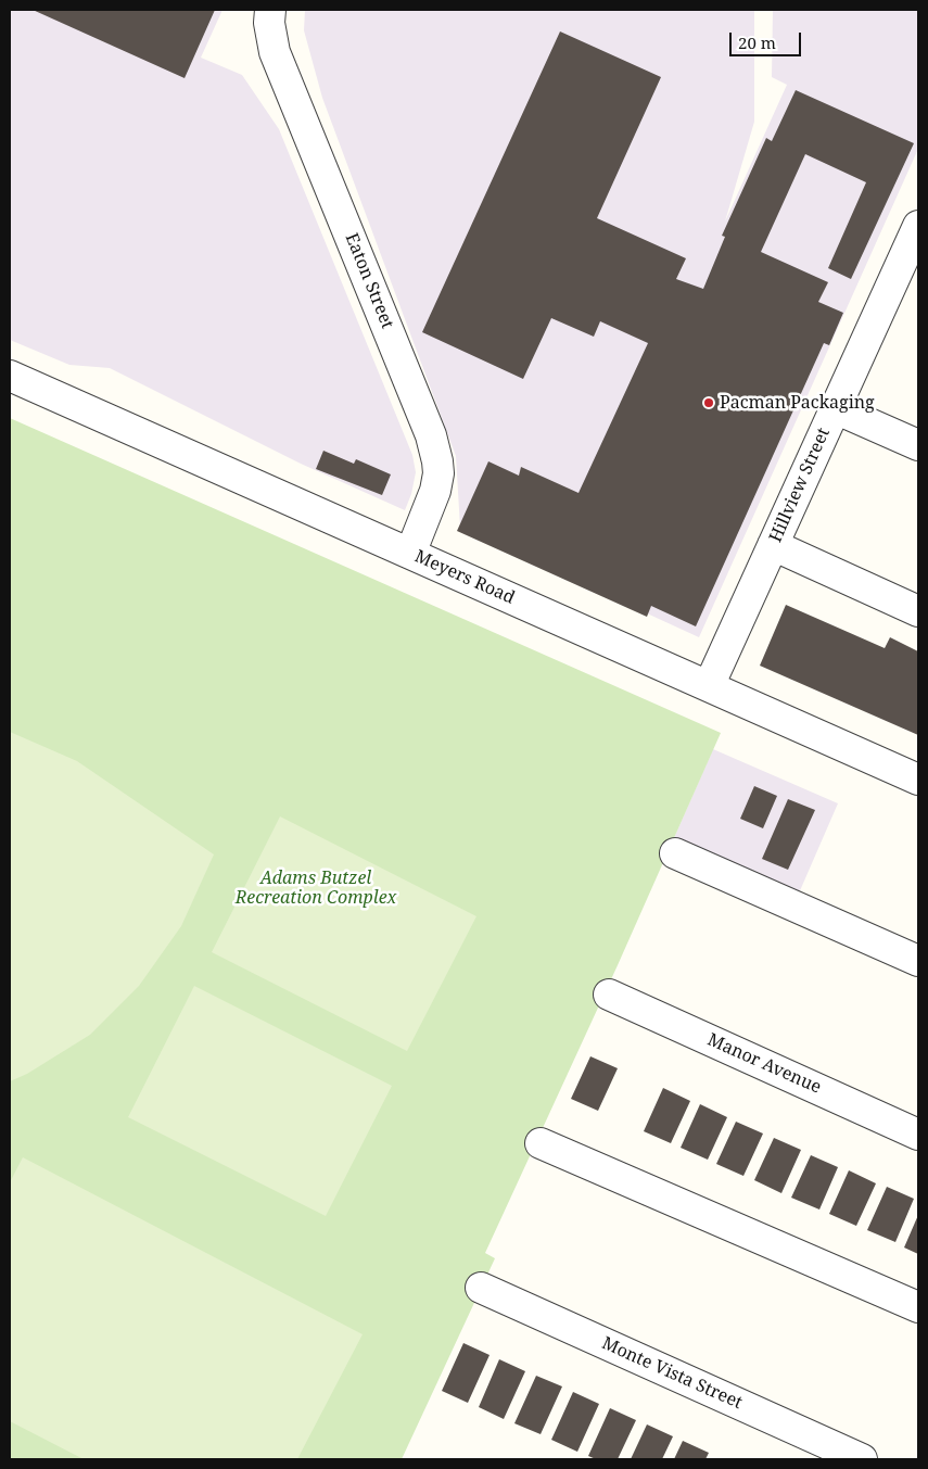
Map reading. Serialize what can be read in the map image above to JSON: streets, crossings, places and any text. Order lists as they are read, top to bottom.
{
  "streets": {
    "street": [
      "Eaton Street",
      "Hillview Street",
      "Meyers Road",
      "Manor Avenue",
      "Monte Vista Street"
    ]
  },
  "crossings": [
    ["Eaton Street", "Meyers Road"],
    ["Hillview Street", "Meyers Road"]
  ],
  "parks": ["Adams Butzel Recreation Complex"],
  "places": ["Pacman Packaging"],
  "scale_bar": "20 m"
}
